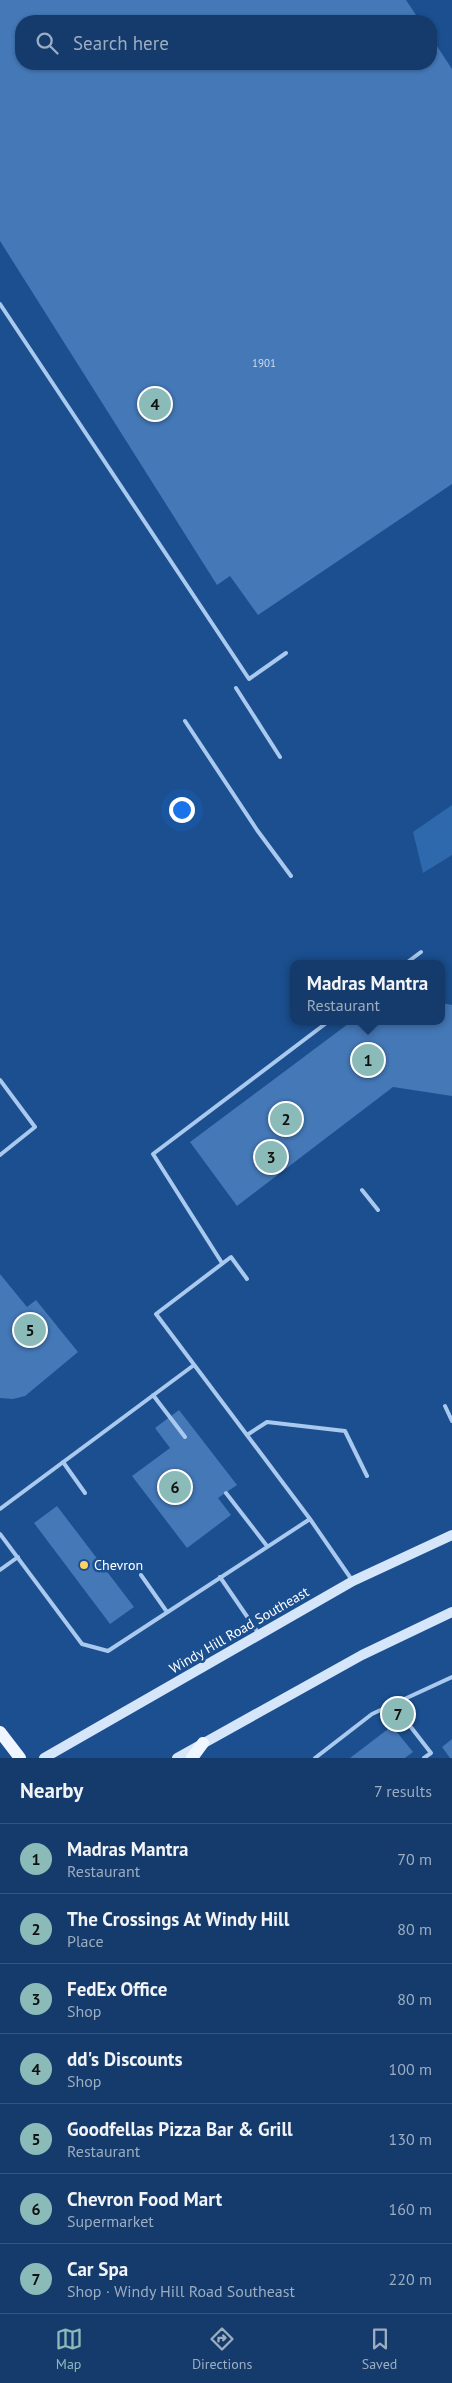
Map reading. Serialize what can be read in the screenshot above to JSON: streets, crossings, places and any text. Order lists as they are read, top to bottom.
{
  "streets": {
    "main road": ["Windy Hill Road Southeast"]
  },
  "places": ["Chevron"],
  "house_numbers": ["1901"],
  "page": {
    "search": "Search here",
    "pins": [
      "4",
      "1",
      "2",
      "3",
      "5",
      "6",
      "7"
    ],
    "popup": ["Madras Mantra", "Restaurant"],
    "heading": ["Nearby", "7 results"],
    "list": [
      {
        "mark": "1",
        "name": "Madras Mantra",
        "note": "Restaurant",
        "value": "70 m"
      },
      {
        "mark": "2",
        "name": "The Crossings At Windy Hill",
        "note": "Place",
        "value": "80 m"
      },
      {
        "mark": "3",
        "name": "FedEx Office",
        "note": "Shop",
        "value": "80 m"
      },
      {
        "mark": "4",
        "name": "dd's Discounts",
        "note": "Shop",
        "value": "100 m"
      },
      {
        "mark": "5",
        "name": "Goodfellas Pizza Bar & Grill",
        "note": "Restaurant",
        "value": "130 m"
      },
      {
        "mark": "6",
        "name": "Chevron Food Mart",
        "note": "Supermarket",
        "value": "160 m"
      },
      {
        "mark": "7",
        "name": "Car Spa",
        "note": "Shop · Windy Hill Road Southeast",
        "value": "220 m"
      }
    ],
    "nav": ["Map", "Directions", "Saved"]
  }
}
